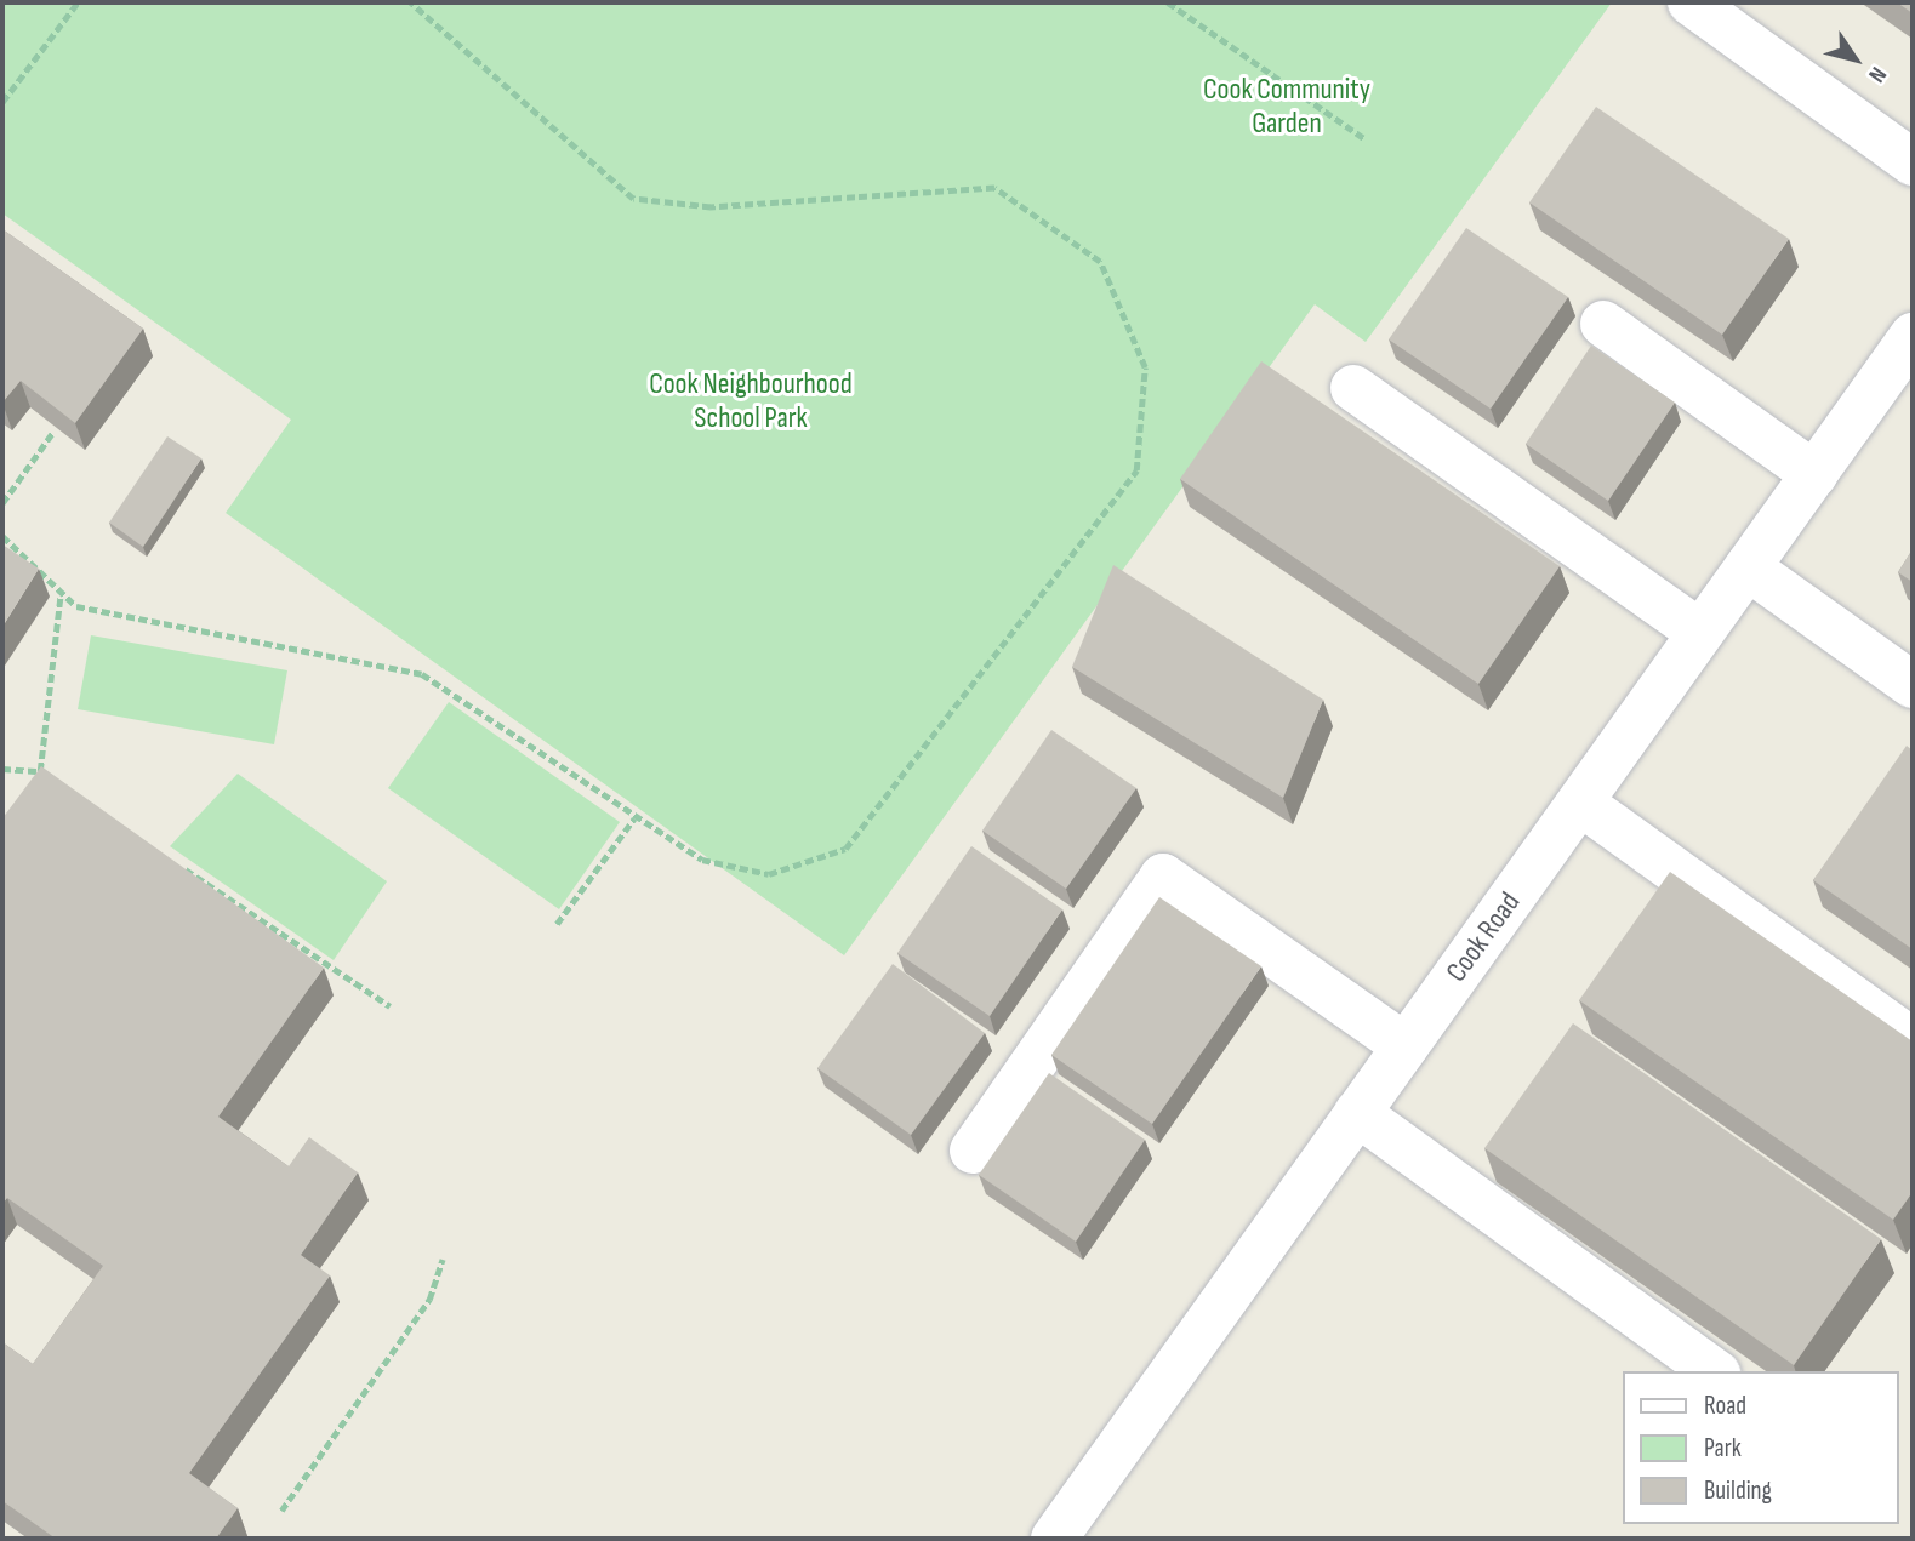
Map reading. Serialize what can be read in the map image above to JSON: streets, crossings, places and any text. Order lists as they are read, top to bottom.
{
  "streets": {
    "street": ["Cook Road"]
  },
  "parks": ["Cook Community Garden", "Cook Neighbourhood School Park"],
  "legend": ["Road", "Park", "Building"],
  "north": "bottom right"
}
